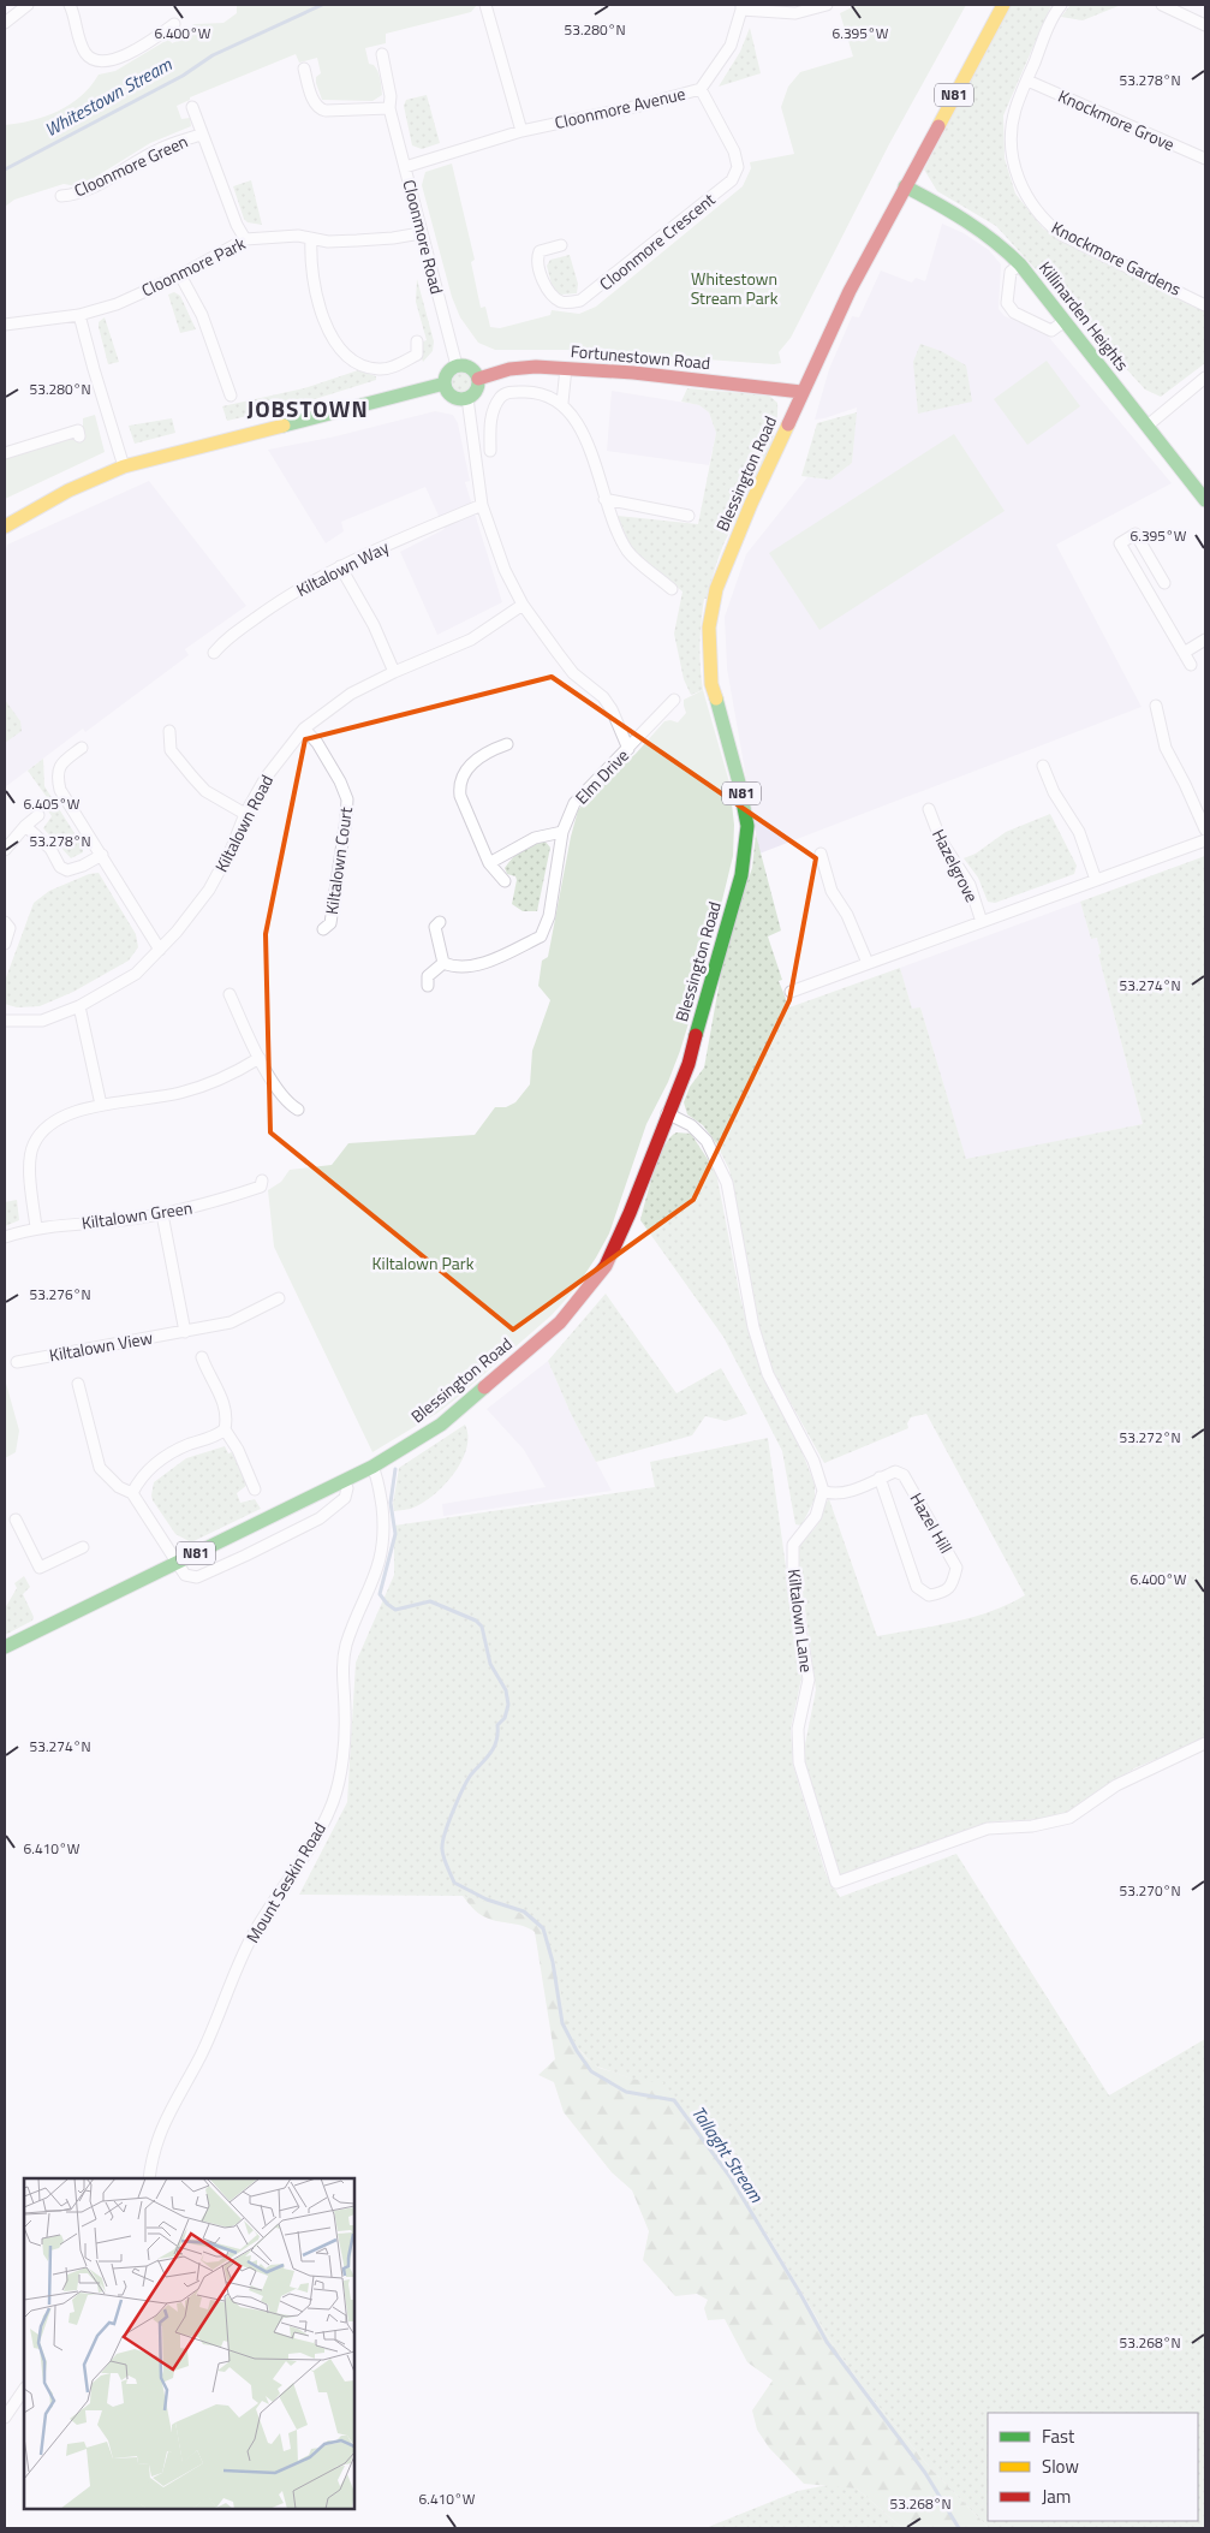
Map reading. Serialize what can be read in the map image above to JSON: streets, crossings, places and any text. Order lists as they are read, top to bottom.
{
  "streets": {
    "main road": [
      "N81",
      "Killinarden Heights",
      "Fortunestown Road",
      "Blessington Road"
    ],
    "street": [
      "Cloonmore Avenue",
      "Knockmore Grove",
      "Cloonmore Green",
      "Cloonmore Road",
      "Cloonmore Crescent",
      "Knockmore Gardens",
      "Cloonmore Park",
      "Kiltalown Way",
      "Elm Drive",
      "Kiltalown Road",
      "Kiltalown Court",
      "Hazelgrove",
      "Kiltalown Green",
      "Kiltalown View",
      "Hazel Hill",
      "Kiltalown Lane",
      "Mount Seskin Road"
    ]
  },
  "crossings": [
    ["Cloonmore Avenue", "Cloonmore Road"],
    ["Cloonmore Avenue", "Cloonmore Crescent"],
    ["Knockmore Grove", "Knockmore Gardens"],
    ["Cloonmore Green", "Cloonmore Park"],
    ["Cloonmore Road", "Cloonmore Park"],
    ["Cloonmore Road", "Fortunestown Road"],
    ["Killinarden Heights", "Blessington Road"],
    ["Fortunestown Road", "Blessington Road"],
    ["Blessington Road", "Mount Seskin Road"],
    ["Kiltalown Road", "Kiltalown Court"],
    ["Hazel Hill", "Kiltalown Lane"]
  ],
  "districts": ["JOBSTOWN"],
  "water": ["Whitestown Stream", "Tallaght Stream"],
  "parks": ["Whitestown Stream Park", "Kiltalown Park"],
  "legend": ["Fast", "Slow", "Jam"],
  "coordinates": [
    "53.280°N",
    "6.400°W",
    "6.395°W",
    "53.278°N",
    "6.405°W",
    "53.274°N",
    "53.276°N",
    "53.272°N",
    "6.410°W",
    "53.270°N",
    "53.268°N"
  ]
}
